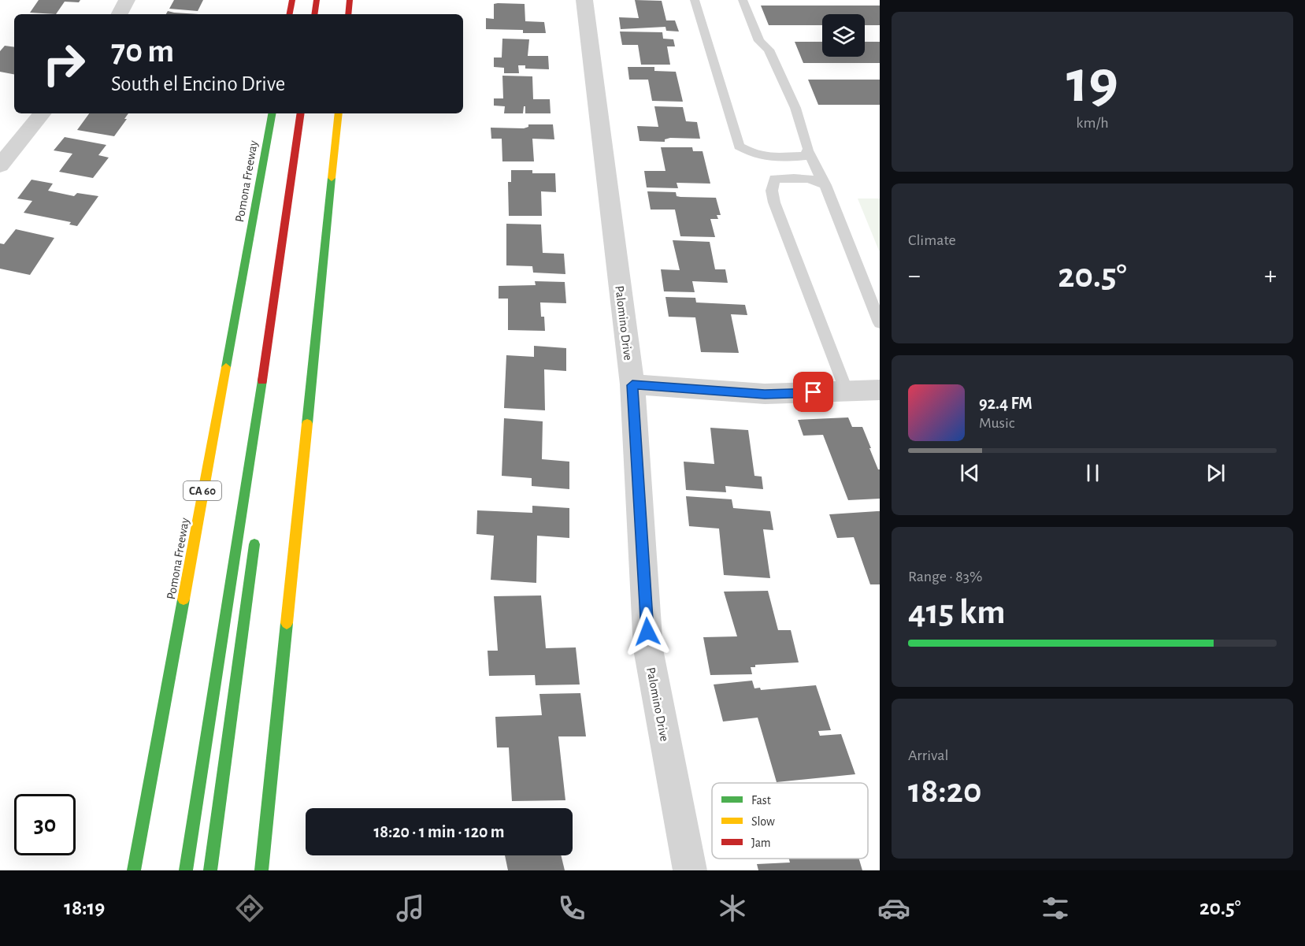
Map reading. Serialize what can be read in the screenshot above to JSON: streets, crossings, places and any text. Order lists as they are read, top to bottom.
{
  "streets": {
    "highway": ["Pomona Freeway", "CA 60"],
    "street": ["Palomino Drive"]
  },
  "legend": ["Fast", "Slow", "Jam"],
  "page": {
    "tile": [
      ["19", "km/h"],
      "Climate",
      ["Range · 83%", "415 km"],
      ["Arrival", "18:20"]
    ],
    "turn": ["70 m", "South el Encino Drive"],
    "heat": ["−", "20.5°", "+"],
    "song": ["92.4 FM", "Music"],
    "limit": "30",
    "trip": "18:20 · 1 min · 120 m",
    "tabs": ["18:19", "20.5°"]
  }
}
